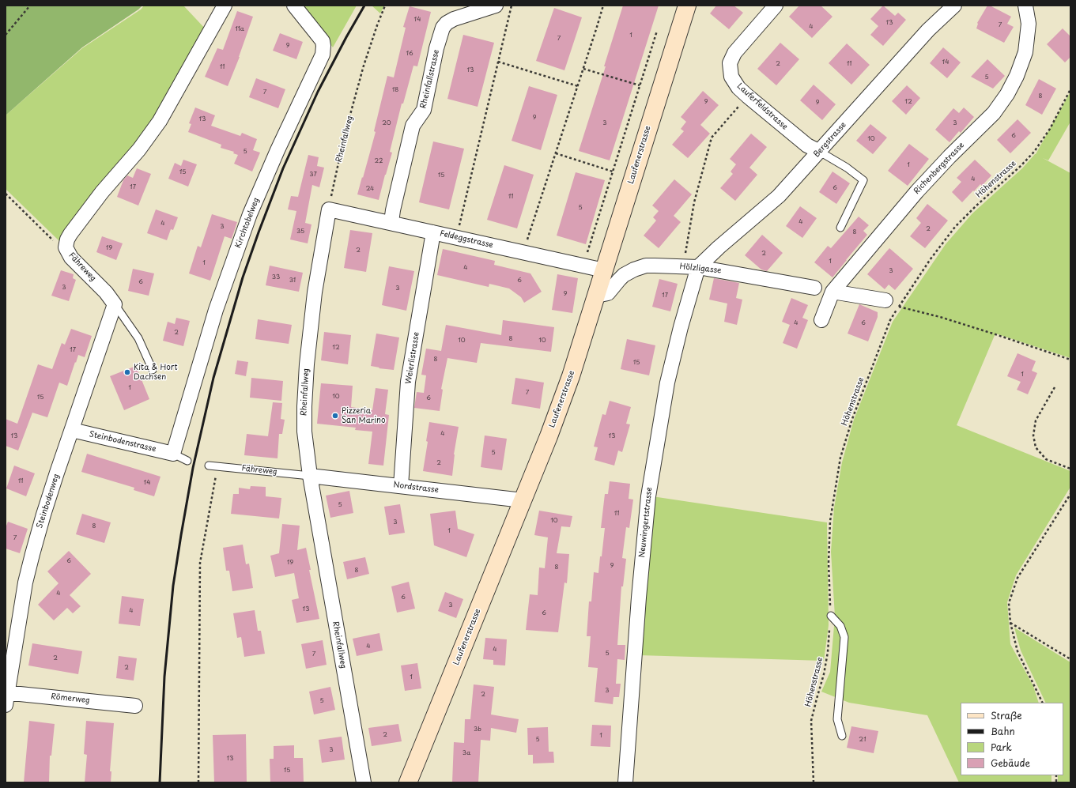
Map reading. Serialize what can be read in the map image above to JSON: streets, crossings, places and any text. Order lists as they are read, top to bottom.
{
  "streets": {
    "street": [
      "Rheinfallstrasse",
      "Lauferfeldstrasse",
      "Rheinfallweg",
      "Bergstrasse",
      "Laufenerstrasse",
      "Richenbergstrasse",
      "Kirchtobelweg",
      "Feldeggstrasse",
      "Fähreweg",
      "Hölzligasse",
      "Weierlistrasse",
      "Steinbodenstrasse",
      "Nordstrasse",
      "Steinbodenweg",
      "Neuwingertstrasse",
      "Römerweg"
    ],
    "path": ["Höhenstrasse"]
  },
  "crossings": [
    ["Rheinfallstrasse", "Feldeggstrasse"],
    ["Lauferfeldstrasse", "Bergstrasse"],
    ["Rheinfallweg", "Feldeggstrasse"],
    ["Rheinfallweg", "Fähreweg"],
    ["Rheinfallweg", "Nordstrasse"],
    ["Bergstrasse", "Hölzligasse"],
    ["Bergstrasse", "Neuwingertstrasse"],
    ["Laufenerstrasse", "Feldeggstrasse"],
    ["Laufenerstrasse", "Hölzligasse"],
    ["Laufenerstrasse", "Nordstrasse"],
    ["Kirchtobelweg", "Steinbodenstrasse"],
    ["Feldeggstrasse", "Weierlistrasse"],
    ["Fähreweg", "Nordstrasse"],
    ["Fähreweg", "Steinbodenweg"],
    ["Hölzligasse", "Neuwingertstrasse"],
    ["Weierlistrasse", "Nordstrasse"],
    ["Steinbodenstrasse", "Steinbodenweg"],
    ["Steinbodenweg", "Römerweg"]
  ],
  "places": ["Kita & Hort Dachsen", "Pizzeria San Marino"],
  "house_numbers": [
    "14",
    "13",
    "7",
    "4",
    "11a",
    "1",
    "7",
    "9",
    "16",
    "14",
    "2",
    "11",
    "11",
    "13",
    "5",
    "18",
    "7",
    "8",
    "9",
    "12",
    "9",
    "9",
    "13",
    "20",
    "3",
    "3",
    "6",
    "10",
    "5",
    "22",
    "1",
    "15",
    "37",
    "15",
    "4",
    "17",
    "6",
    "24",
    "11",
    "5",
    "4",
    "4",
    "3",
    "2",
    "35",
    "8",
    "19",
    "2",
    "2",
    "1",
    "1",
    "4",
    "3",
    "33",
    "31",
    "6",
    "6",
    "3",
    "3",
    "9",
    "17",
    "4",
    "6",
    "2",
    "8",
    "10",
    "10",
    "12",
    "17",
    "8",
    "15",
    "1",
    "1",
    "7",
    "10",
    "15",
    "6",
    "4",
    "13",
    "13",
    "5",
    "2",
    "11",
    "14",
    "5",
    "11",
    "10",
    "3",
    "8",
    "1",
    "7",
    "6",
    "19",
    "9",
    "8",
    "8",
    "4",
    "6",
    "3",
    "13",
    "4",
    "6",
    "4",
    "4",
    "5",
    "7",
    "2",
    "2",
    "1",
    "3",
    "2",
    "5",
    "3b",
    "2",
    "1",
    "5",
    "21",
    "3",
    "3a",
    "13",
    "15"
  ],
  "legend": [
    "Straße",
    "Bahn",
    "Park",
    "Gebäude"
  ]
}
